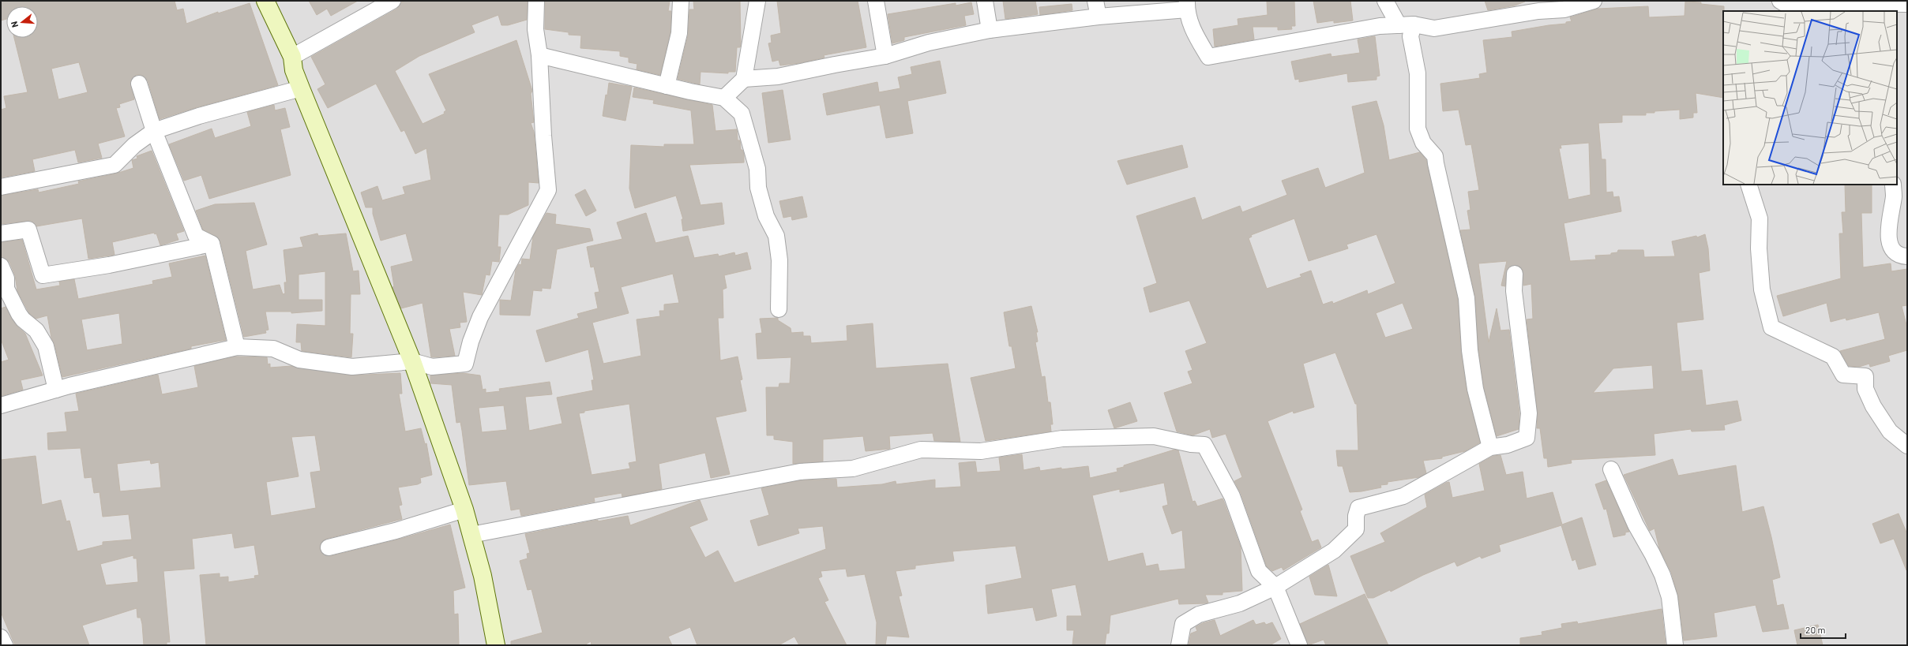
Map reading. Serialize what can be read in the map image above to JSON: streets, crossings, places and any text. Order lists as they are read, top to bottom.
{
  "scale_bar": "20 m",
  "north": "left"
}
